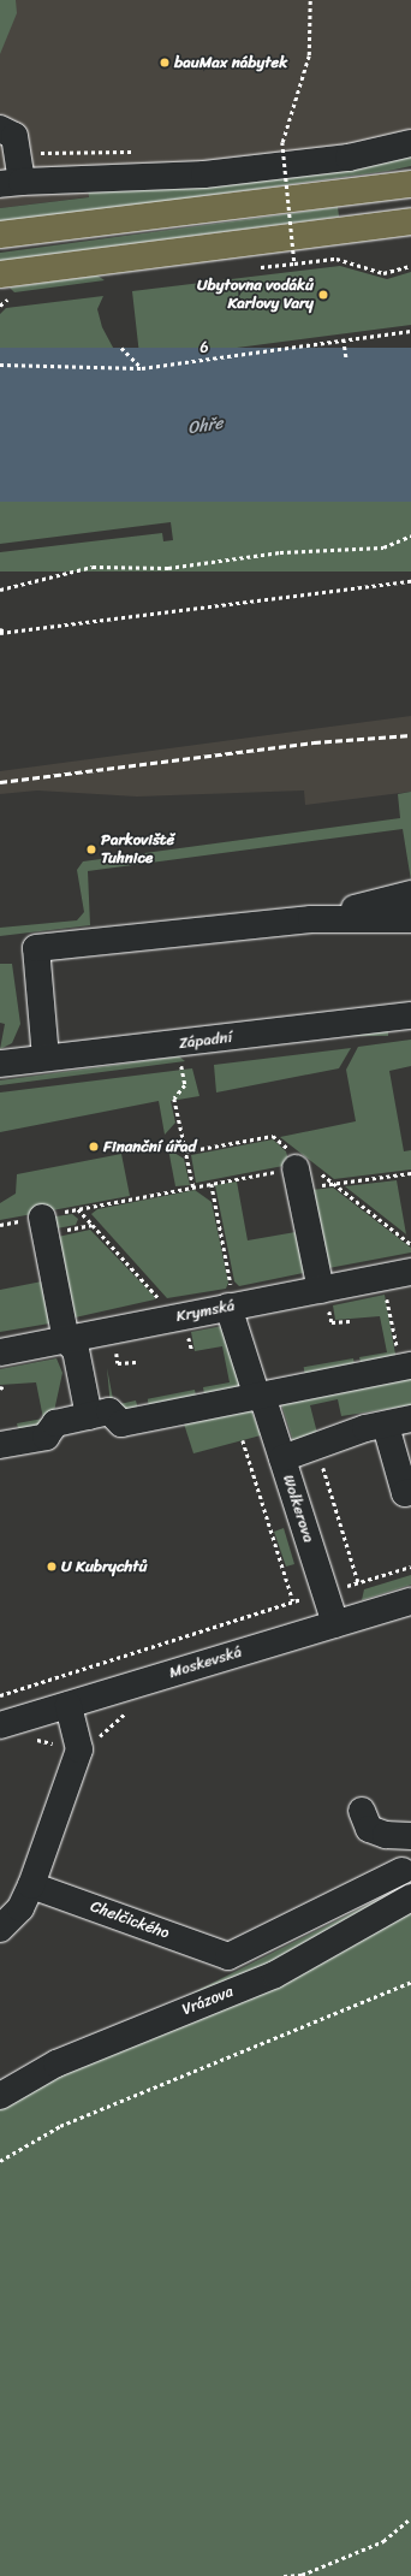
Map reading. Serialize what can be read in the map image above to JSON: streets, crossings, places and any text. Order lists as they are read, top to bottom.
{
  "streets": {
    "street": [
      "Západní",
      "Krymská",
      "Wolkerova",
      "Moskevská",
      "Chelčického",
      "Vrázova"
    ],
    "path": ["6"]
  },
  "crossings": [
    ["Krymská", "Wolkerova"],
    ["Wolkerova", "Moskevská"]
  ],
  "water": ["Ohře"],
  "places": [
    "bauMax nábytek",
    "Ubytovna vodáků Karlovy Vary",
    "Parkoviště Tuhnice",
    "Finanční úřad",
    "U Kubrychtů"
  ]
}
